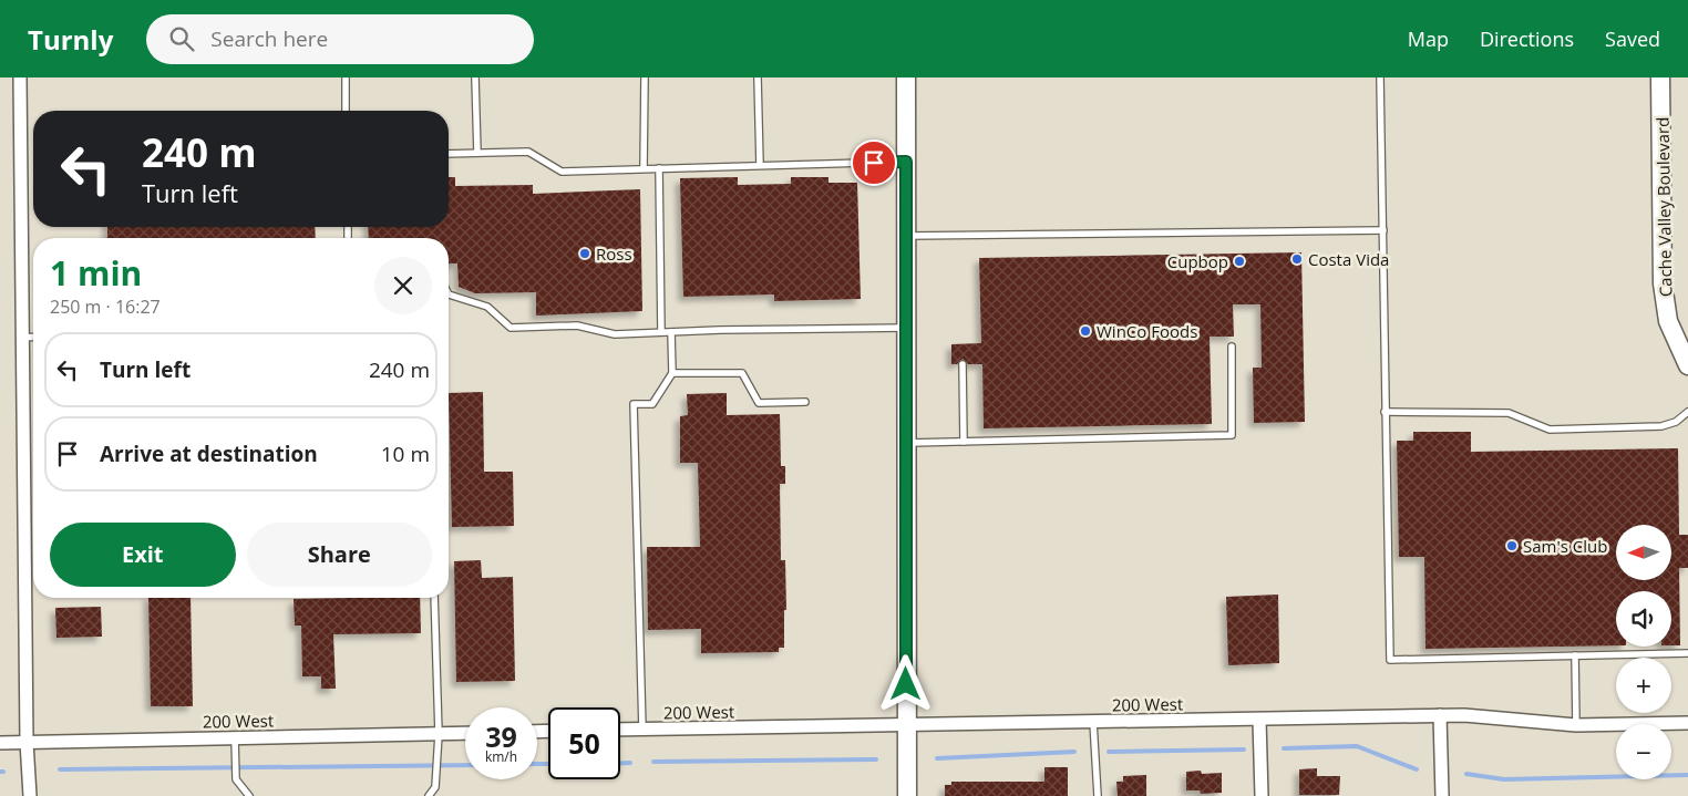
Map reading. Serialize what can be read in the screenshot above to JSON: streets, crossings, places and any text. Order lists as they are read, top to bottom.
{
  "streets": {
    "main road": ["Cache Valley Boulevard"],
    "street": ["200 West"]
  },
  "places": [
    "Ross",
    "Costa Vida",
    "Cupbop",
    "WinCo Foods",
    "Sam's Club"
  ],
  "north": "left",
  "page": {
    "header": "Turnly",
    "search": "Search here",
    "nav": ["Map", "Directions", "Saved"],
    "turn": ["240 m", "Turn left"],
    "heading": ["1 min", "250 m · 16:27"],
    "list": [
      {
        "name": "Turn left",
        "value": "240 m"
      },
      {
        "name": "Arrive at destination",
        "value": "10 m"
      }
    ],
    "buttons": ["Exit", "Share"],
    "map_buttons": ["+", "−"],
    "speed": "39 km/h",
    "limit": "50"
  }
}
